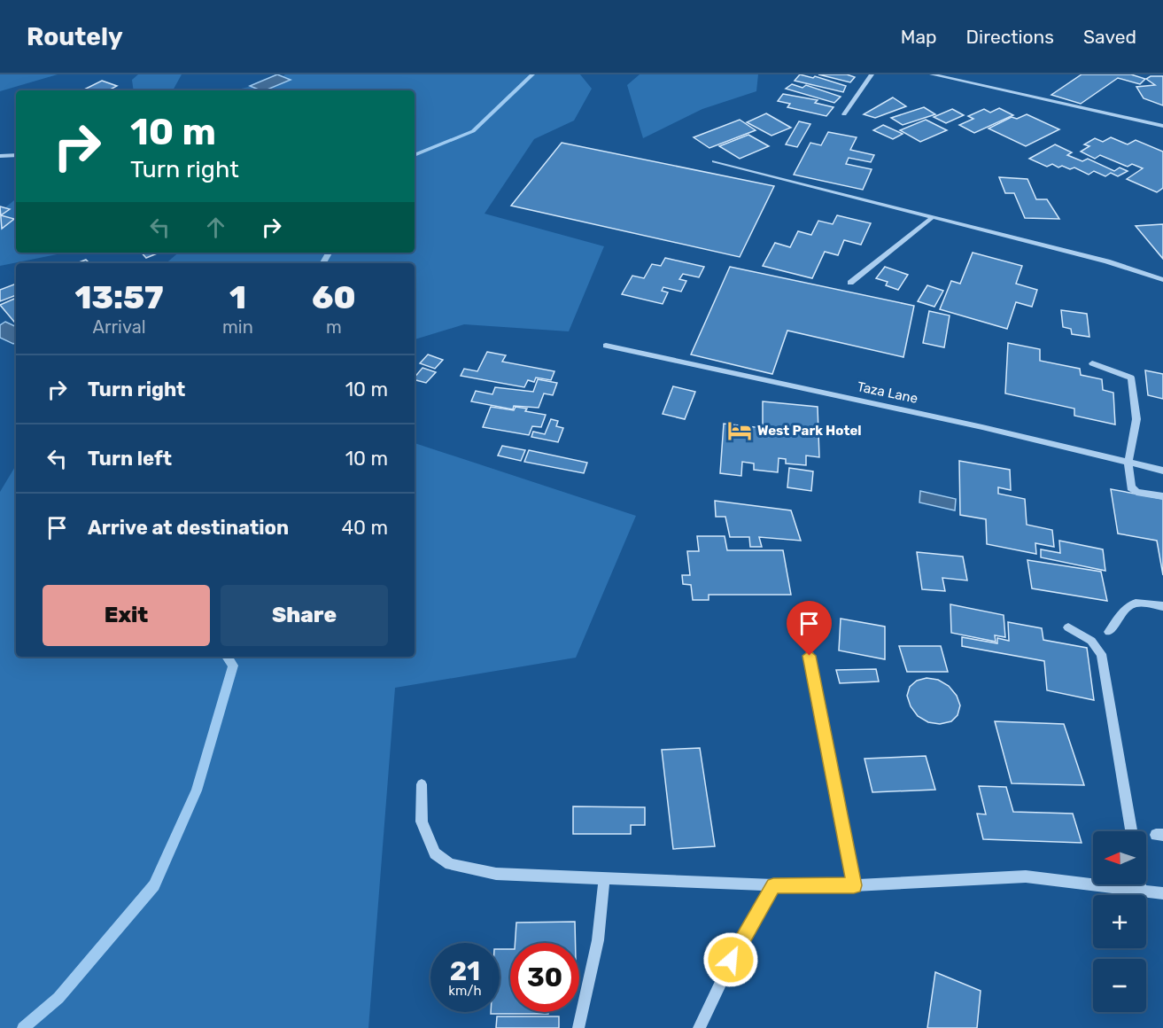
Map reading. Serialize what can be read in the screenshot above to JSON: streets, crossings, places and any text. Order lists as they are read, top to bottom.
{
  "streets": {
    "street": ["Taza Lane"]
  },
  "places": {
    "hotel": ["West Park Hotel"]
  },
  "north": "left",
  "page": {
    "header": "Routely",
    "nav": ["Map", "Directions", "Saved"],
    "turn": ["10 m", "Turn right"],
    "eta": [
      "13:57",
      "Arrival",
      "1",
      "min",
      "60",
      "m"
    ],
    "list": [
      {
        "name": "Turn right",
        "value": "10 m"
      },
      {
        "name": "Turn left",
        "value": "10 m"
      },
      {
        "name": "Arrive at destination",
        "value": "40 m"
      }
    ],
    "buttons": ["Exit", "Share"],
    "map_buttons": ["+", "−"],
    "speed": "21 km/h",
    "limit": "30"
  }
}
